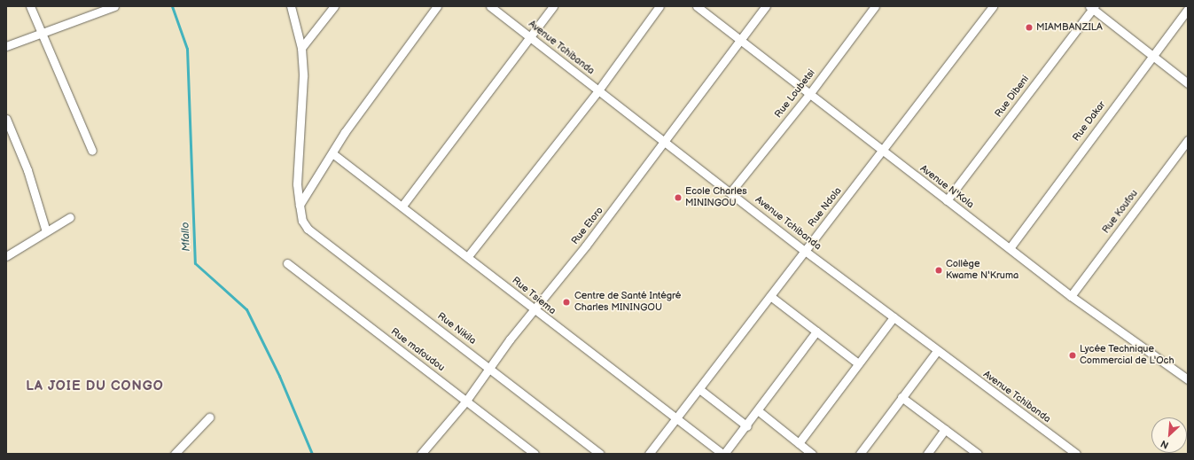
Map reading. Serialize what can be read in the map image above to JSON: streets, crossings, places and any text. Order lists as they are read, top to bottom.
{
  "streets": {
    "street": [
      "Avenue Tchibanda",
      "Rue Loubetsi",
      "Rue Dibeni",
      "Rue Dakar",
      "Avenue N'Kola",
      "Rue Ndola",
      "Rue Koufou",
      "Rue Etoro",
      "Rue Tsiema",
      "Rue Nikila",
      "Rue mafoudou"
    ]
  },
  "crossings": [
    ["Avenue Tchibanda", "Rue Loubetsi"],
    ["Avenue Tchibanda", "Rue Ndola"],
    ["Avenue Tchibanda", "Rue Etoro"],
    ["Rue Loubetsi", "Avenue N'Kola"],
    ["Rue Dibeni", "Avenue N'Kola"],
    ["Rue Dakar", "Avenue N'Kola"],
    ["Avenue N'Kola", "Rue Ndola"],
    ["Avenue N'Kola", "Rue Koufou"],
    ["Avenue N'Kola", "Rue Etoro"],
    ["Rue Ndola", "Rue Tsiema"],
    ["Rue Etoro", "Rue Tsiema"],
    ["Rue Etoro", "Rue Nikila"],
    ["Rue Etoro", "Rue mafoudou"]
  ],
  "districts": ["LA JOIE DU CONGO"],
  "water": ["Mfallo"],
  "places": [
    "MIAMBANZILA",
    "Ecole Charles MININGOU",
    "Collège Kwame N'Kruma",
    "Centre de Santé Intégré Charles MININGOU",
    "Lycée Technique Commercial de L'Och"
  ],
  "north": "bottom left"
}
